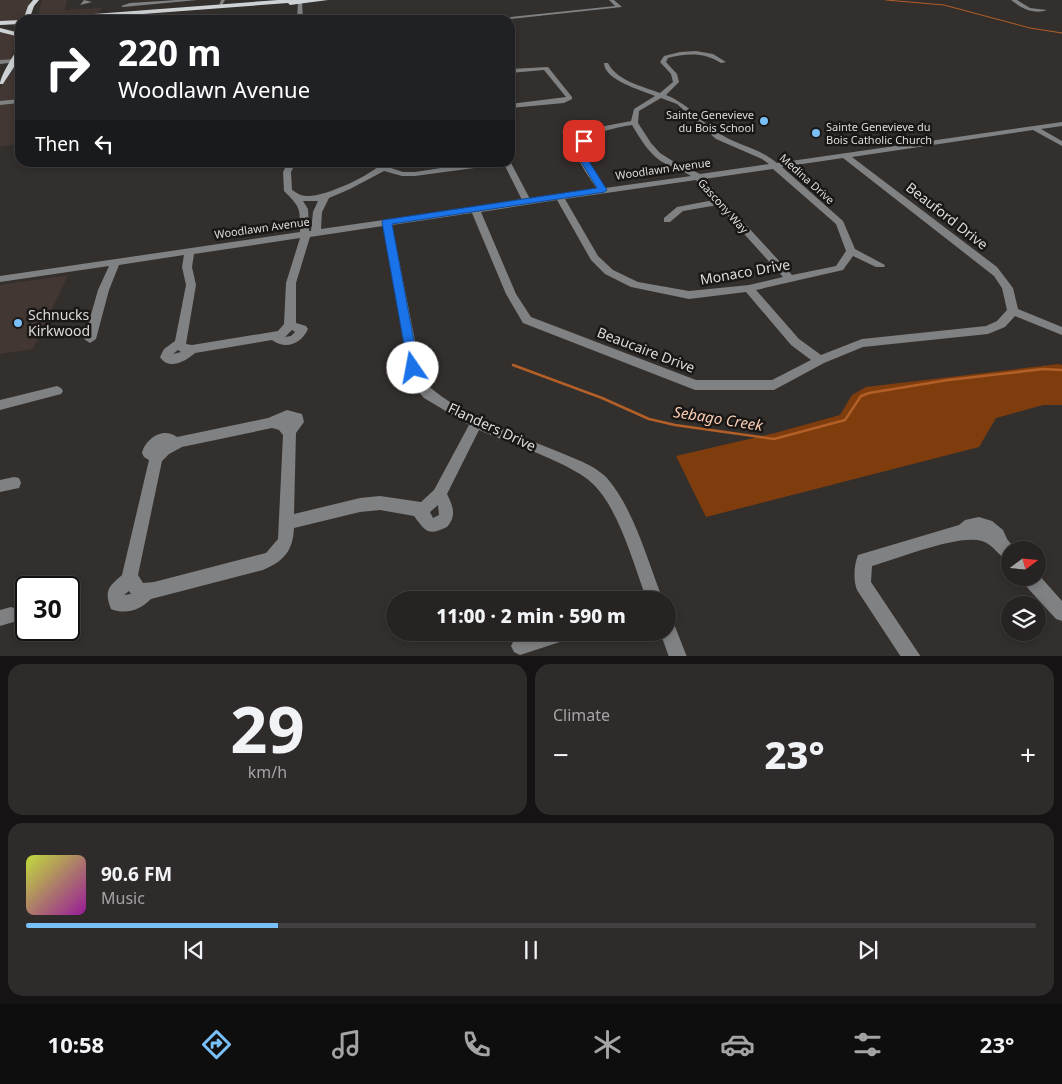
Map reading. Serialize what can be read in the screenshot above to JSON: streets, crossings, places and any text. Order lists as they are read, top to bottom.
{
  "streets": {
    "street": [
      "Woodlawn Avenue",
      "Medina Drive",
      "Gascony Way",
      "Beauford Drive",
      "Monaco Drive",
      "Beaucaire Drive",
      "Flanders Drive"
    ]
  },
  "crossings": [
    ["Woodlawn Avenue", "Medina Drive"],
    ["Woodlawn Avenue", "Gascony Way"],
    ["Woodlawn Avenue", "Beauford Drive"],
    ["Woodlawn Avenue", "Monaco Drive"],
    ["Woodlawn Avenue", "Beaucaire Drive"],
    ["Woodlawn Avenue", "Flanders Drive"],
    ["Medina Drive", "Monaco Drive"],
    ["Gascony Way", "Monaco Drive"],
    ["Beauford Drive", "Beaucaire Drive"]
  ],
  "water": ["Sebago Creek"],
  "places": ["Sainte Genevieve du Bois School", "Sainte Genevieve du Bois Catholic Church", "Schnucks Kirkwood"],
  "north": "right",
  "page": {
    "turn": ["220 m", "Woodlawn Avenue"],
    "then": "Then",
    "limit": "30",
    "trip": "11:00 · 2 min · 590 m",
    "tile": [
      ["29", "km/h"],
      "Climate"
    ],
    "heat": ["−", "23°", "+"],
    "song": ["90.6 FM", "Music"],
    "tabs": ["10:58", "23°"]
  }
}
